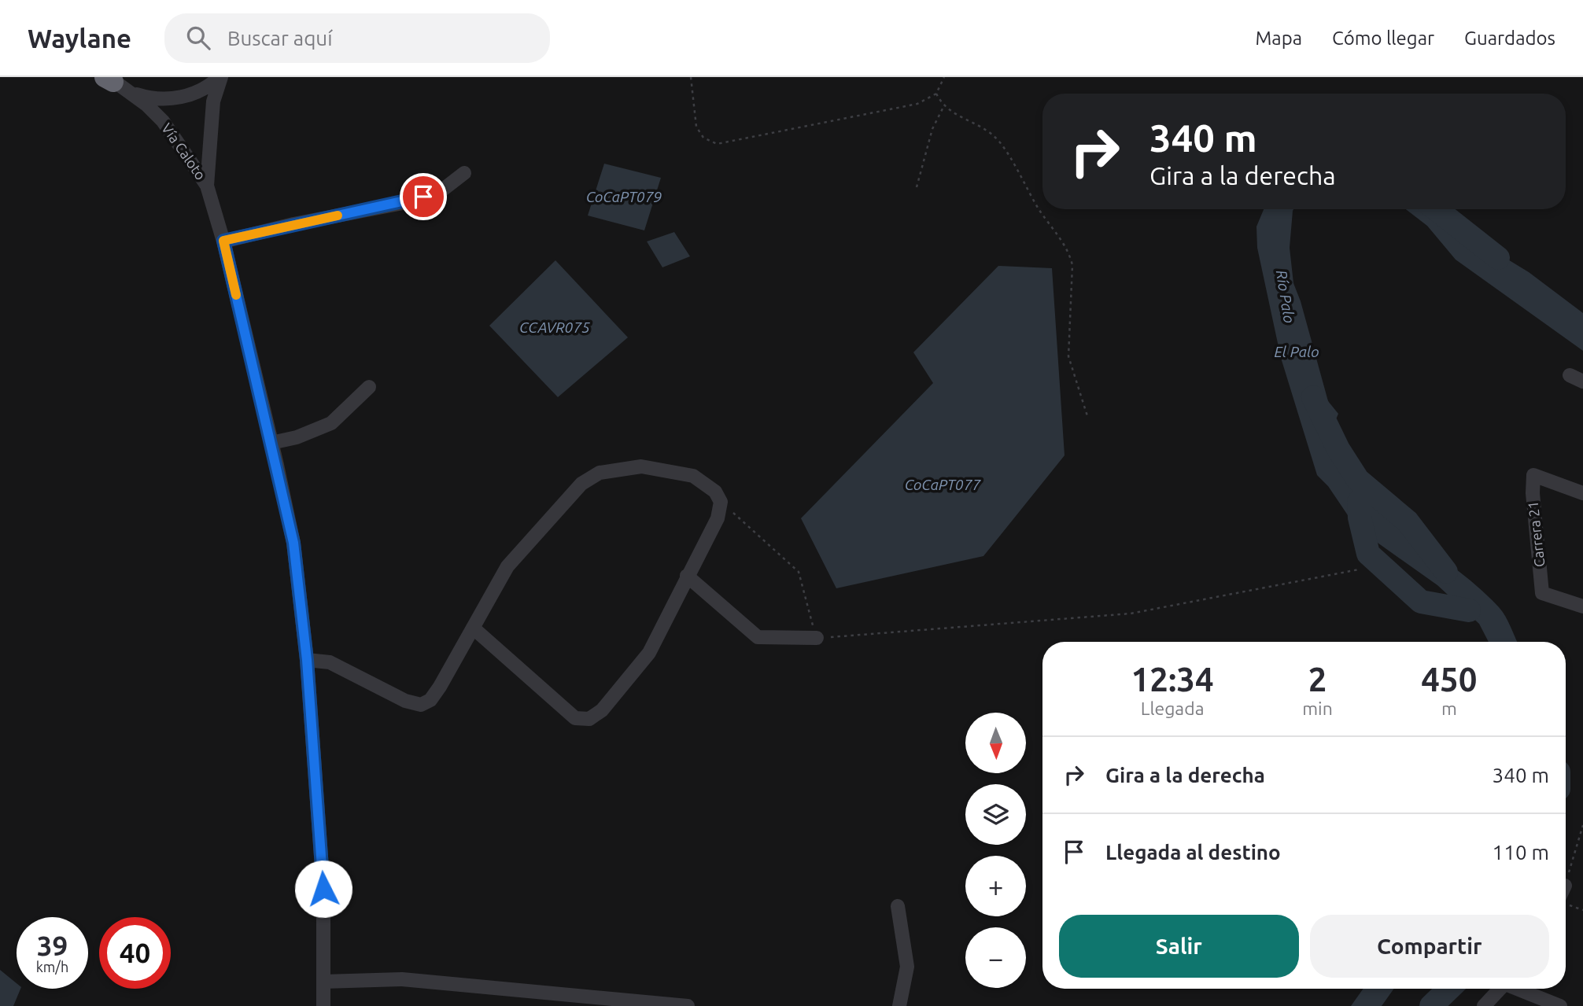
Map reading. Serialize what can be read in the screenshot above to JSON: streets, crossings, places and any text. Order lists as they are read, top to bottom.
{
  "streets": {
    "street": ["Vía Caloto", "Carrera 21"]
  },
  "water": [
    "CoCaPT079",
    "Río Palo",
    "CCAVR075",
    "El Palo",
    "CoCaPT077"
  ],
  "north": "bottom",
  "page": {
    "header": "Waylane",
    "search": "Buscar aquí",
    "nav": ["Mapa", "Cómo llegar", "Guardados"],
    "turn": ["340 m", "Gira a la derecha"],
    "eta": [
      "12:34",
      "Llegada",
      "2",
      "min",
      "450",
      "m"
    ],
    "map_buttons": ["+", "−"],
    "list": [
      {
        "name": "Gira a la derecha",
        "value": "340 m"
      },
      {
        "name": "Llegada al destino",
        "value": "110 m"
      }
    ],
    "buttons": ["Salir", "Compartir"],
    "speed": "39 km/h",
    "limit": "40"
  }
}
